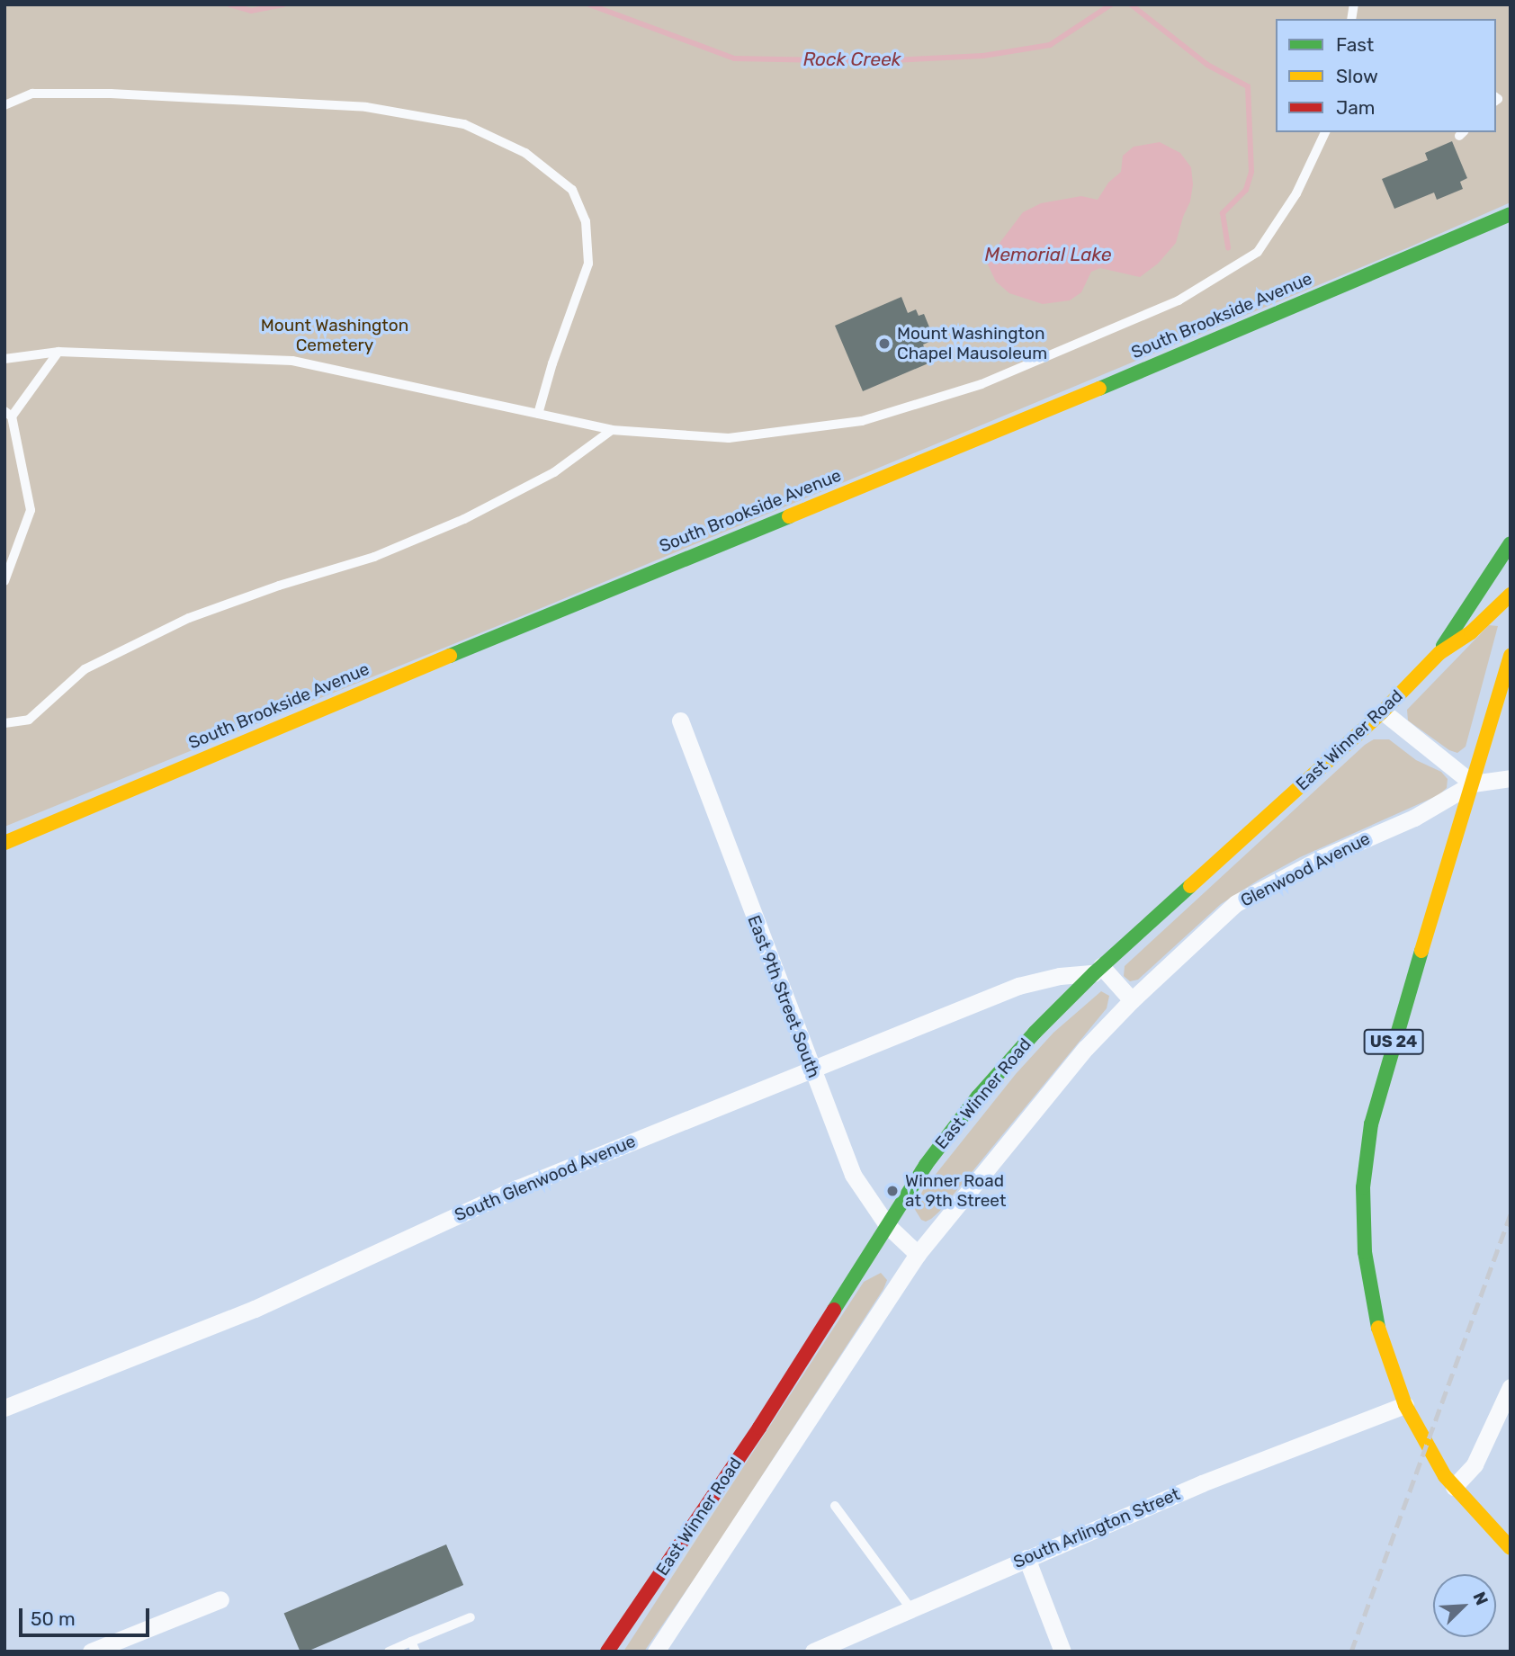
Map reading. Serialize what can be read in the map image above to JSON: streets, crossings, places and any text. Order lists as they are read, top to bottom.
{
  "streets": {
    "street": [
      "South Brookside Avenue",
      "East Winner Road",
      "Glenwood Avenue",
      "East 9th Street South",
      "US 24",
      "South Glenwood Avenue",
      "South Arlington Street"
    ]
  },
  "crossings": [
    ["East Winner Road", "East 9th Street South"],
    ["East Winner Road", "South Glenwood Avenue"],
    ["Glenwood Avenue", "US 24"],
    ["East 9th Street South", "South Glenwood Avenue"],
    ["US 24", "South Arlington Street"]
  ],
  "water": ["Rock Creek", "Memorial Lake"],
  "parks": ["Mount Washington Cemetery"],
  "places": ["Mount Washington Chapel Mausoleum", "Winner Road at 9th Street"],
  "legend": ["Fast", "Slow", "Jam"],
  "scale_bar": "50 m",
  "north": "top right"
}
